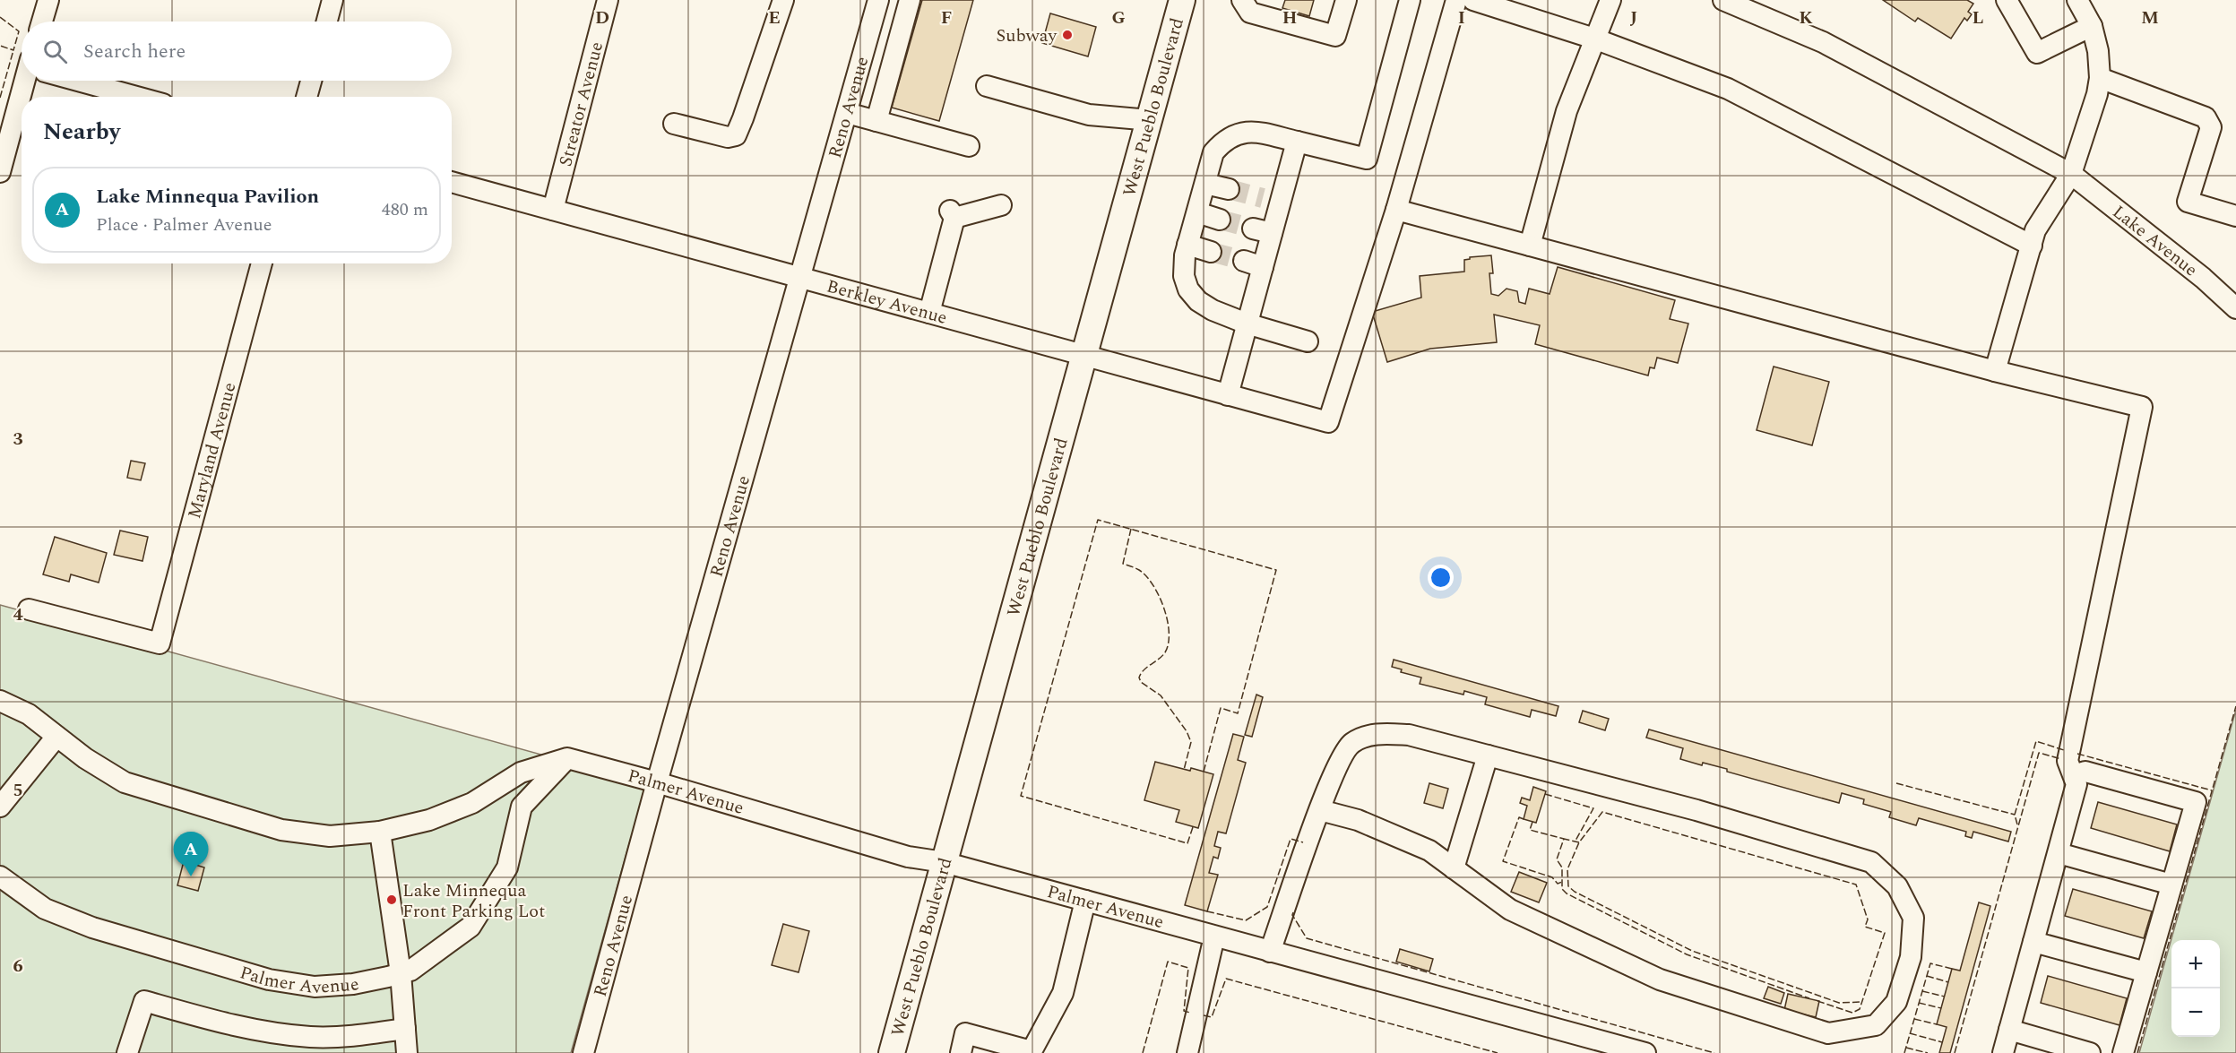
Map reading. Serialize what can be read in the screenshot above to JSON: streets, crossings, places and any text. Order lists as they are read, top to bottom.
{
  "streets": {
    "main road": ["West Pueblo Boulevard"],
    "street": [
      "Streator Avenue",
      "Reno Avenue",
      "Lake Avenue",
      "Berkley Avenue",
      "Maryland Avenue",
      "Palmer Avenue"
    ]
  },
  "crossings": [
    ["Streator Avenue", "Berkley Avenue"],
    ["Reno Avenue", "Berkley Avenue"],
    ["Reno Avenue", "Palmer Avenue"],
    ["West Pueblo Boulevard", "Berkley Avenue"],
    ["West Pueblo Boulevard", "Palmer Avenue"]
  ],
  "places": ["Subway", "Lake Minnequa Front Parking Lot"],
  "page": {
    "search": "Search here",
    "heading": "Nearby",
    "list": [
      {
        "mark": "A",
        "name": "Lake Minnequa Pavilion",
        "note": "Place · Palmer Avenue",
        "value": "480 m"
      }
    ],
    "pins": "A",
    "map_buttons": ["+", "−"]
  },
  "grid": {
    "columns": [
      "D",
      "E",
      "F",
      "G",
      "H",
      "I",
      "J",
      "K",
      "L",
      "M"
    ],
    "rows": [
      "3",
      "4",
      "5",
      "6"
    ]
  }
}
